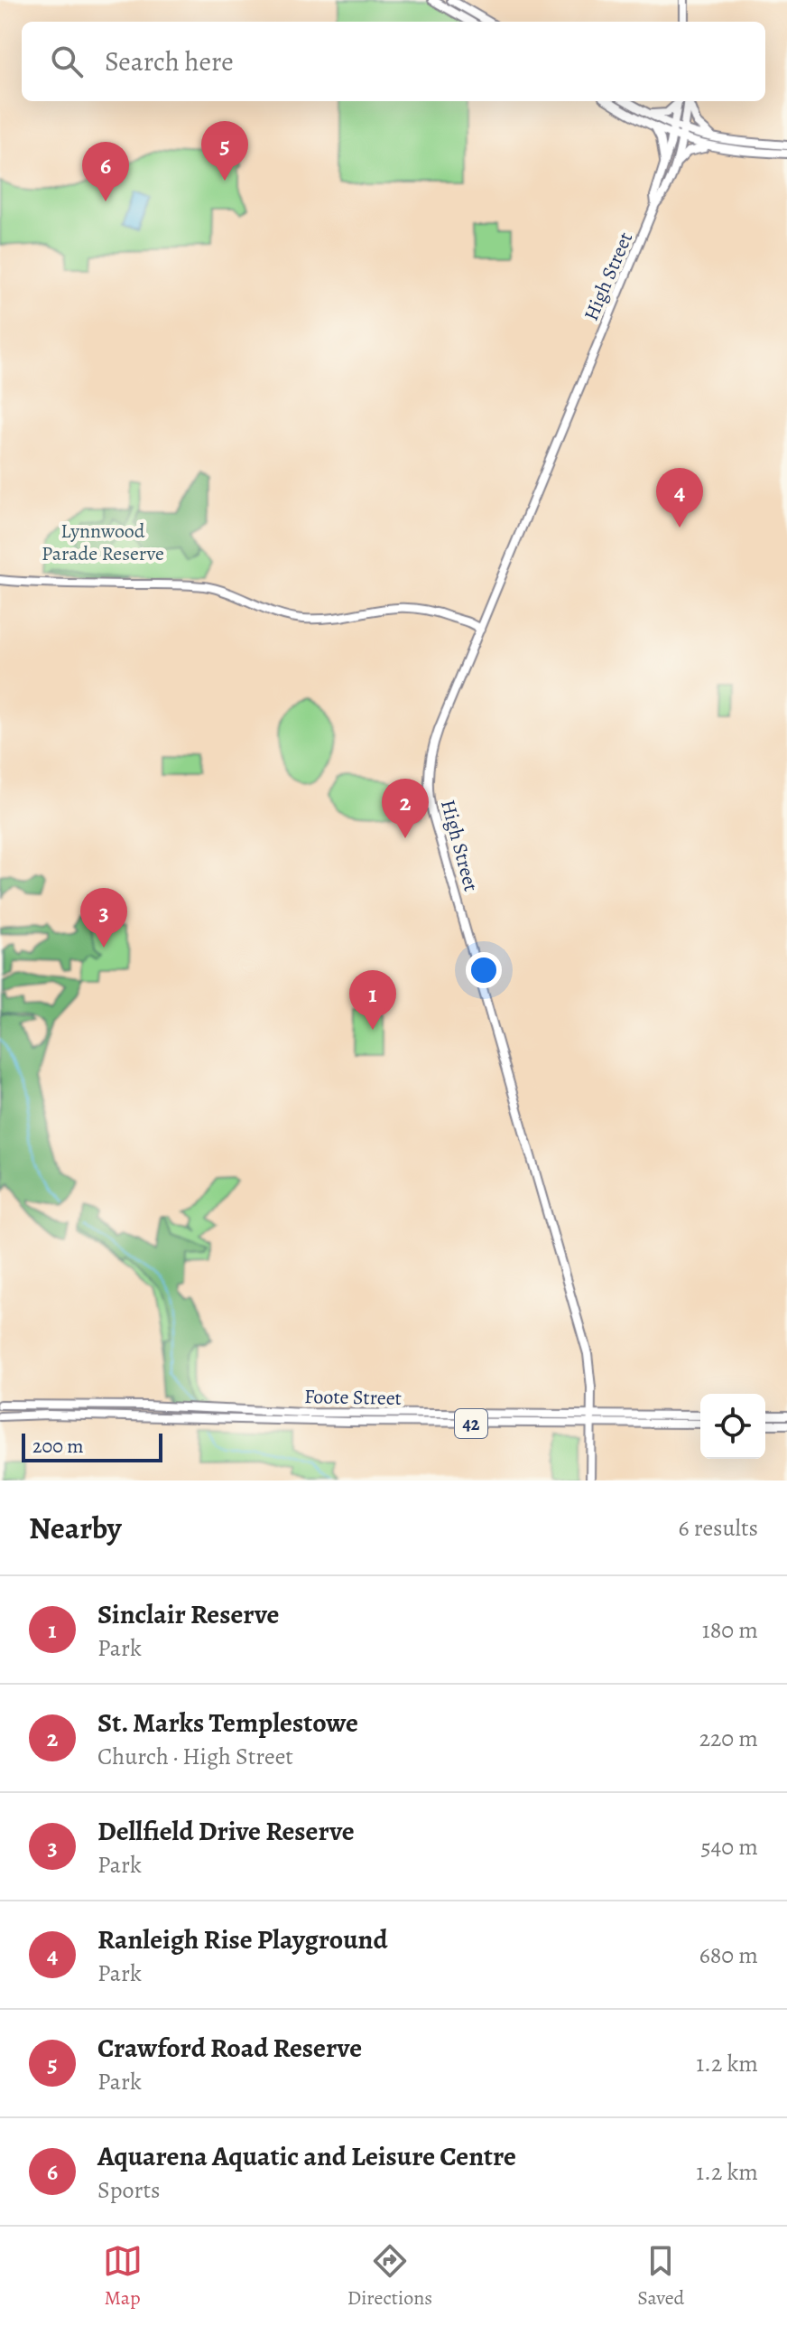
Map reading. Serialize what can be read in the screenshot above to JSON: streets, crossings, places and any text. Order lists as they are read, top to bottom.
{
  "streets": {
    "main road": ["High Street", "Foote Street", "42"]
  },
  "crossings": [
    ["High Street", "Foote Street"]
  ],
  "parks": ["Lynnwood Parade Reserve"],
  "scale_bar": "200 m",
  "page": {
    "search": "Search here",
    "pins": [
      "5",
      "6",
      "4",
      "2",
      "3",
      "1"
    ],
    "scale": "200 m",
    "heading": ["Nearby", "6 results"],
    "list": [
      {
        "mark": "1",
        "name": "Sinclair Reserve",
        "note": "Park",
        "value": "180 m"
      },
      {
        "mark": "2",
        "name": "St. Marks Templestowe",
        "note": "Church · High Street",
        "value": "220 m"
      },
      {
        "mark": "3",
        "name": "Dellfield Drive Reserve",
        "note": "Park",
        "value": "540 m"
      },
      {
        "mark": "4",
        "name": "Ranleigh Rise Playground",
        "note": "Park",
        "value": "680 m"
      },
      {
        "mark": "5",
        "name": "Crawford Road Reserve",
        "note": "Park",
        "value": "1.2 km"
      },
      {
        "mark": "6",
        "name": "Aquarena Aquatic and Leisure Centre",
        "note": "Sports",
        "value": "1.2 km"
      }
    ],
    "nav": ["Map", "Directions", "Saved"]
  }
}
